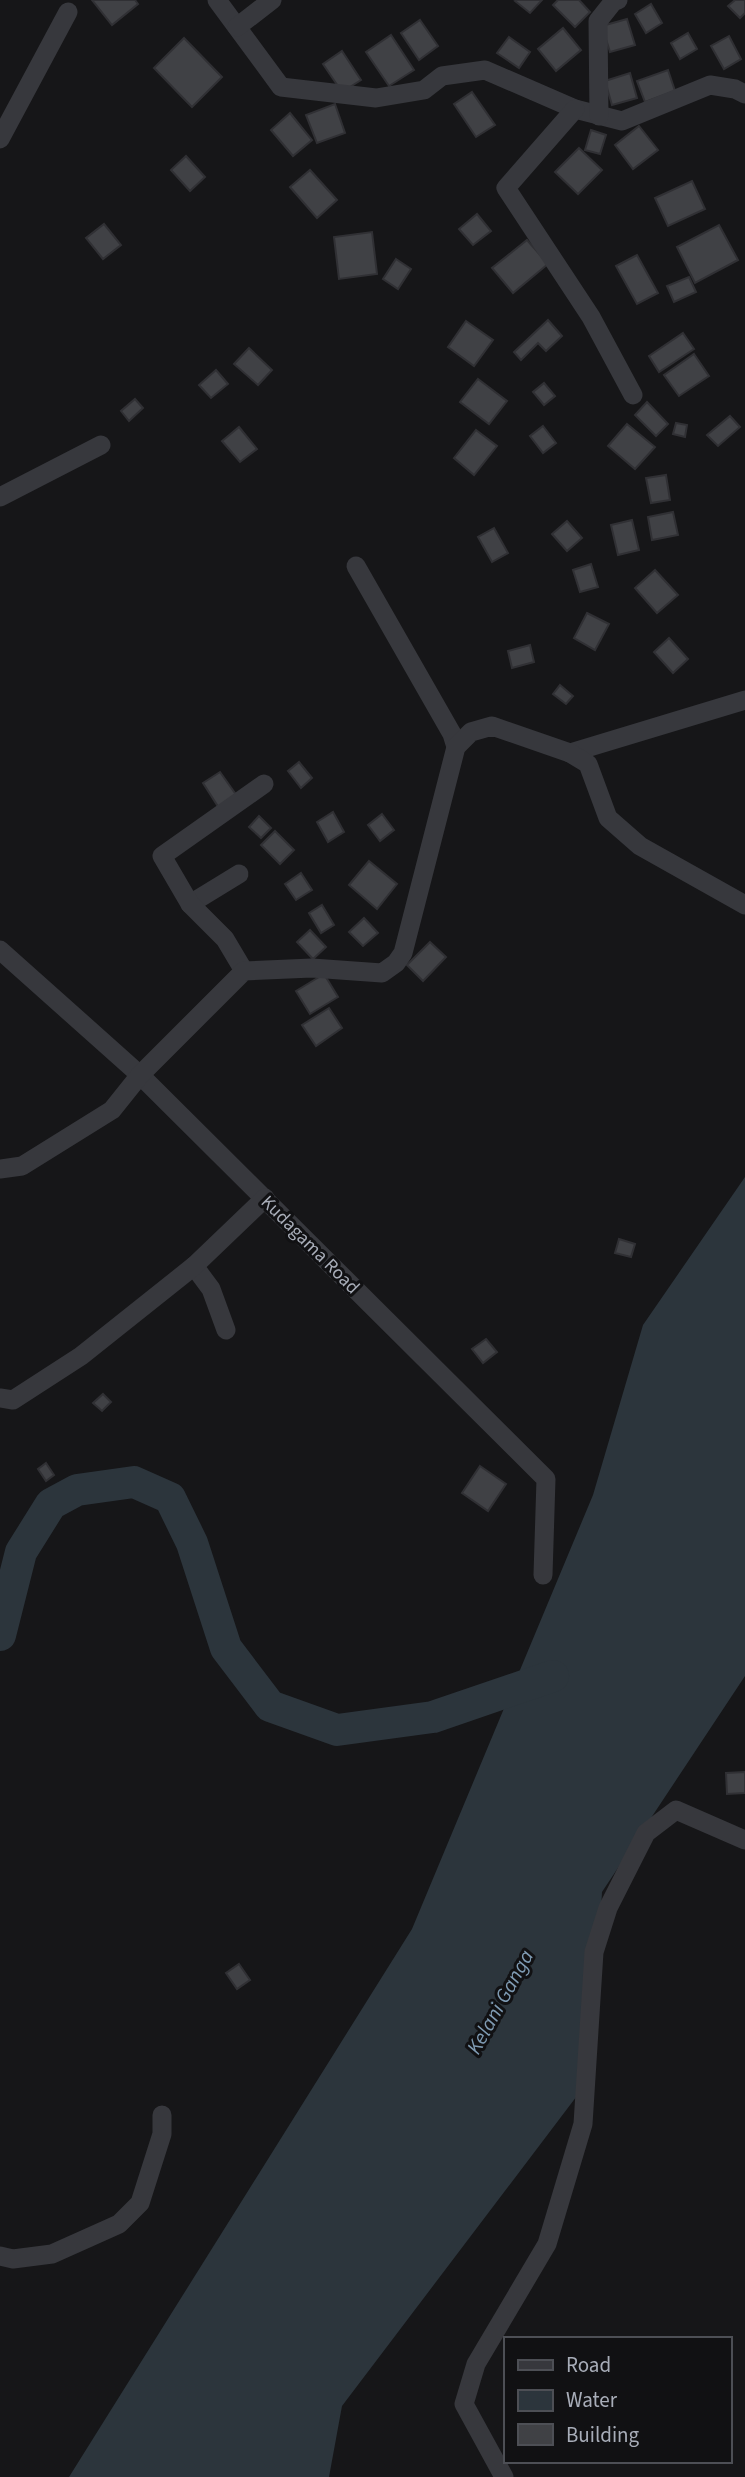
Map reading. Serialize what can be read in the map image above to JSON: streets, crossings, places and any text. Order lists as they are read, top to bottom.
{
  "streets": {
    "street": ["Kudagama Road"]
  },
  "water": ["Kelani Ganga"],
  "legend": ["Road", "Water", "Building"]
}
